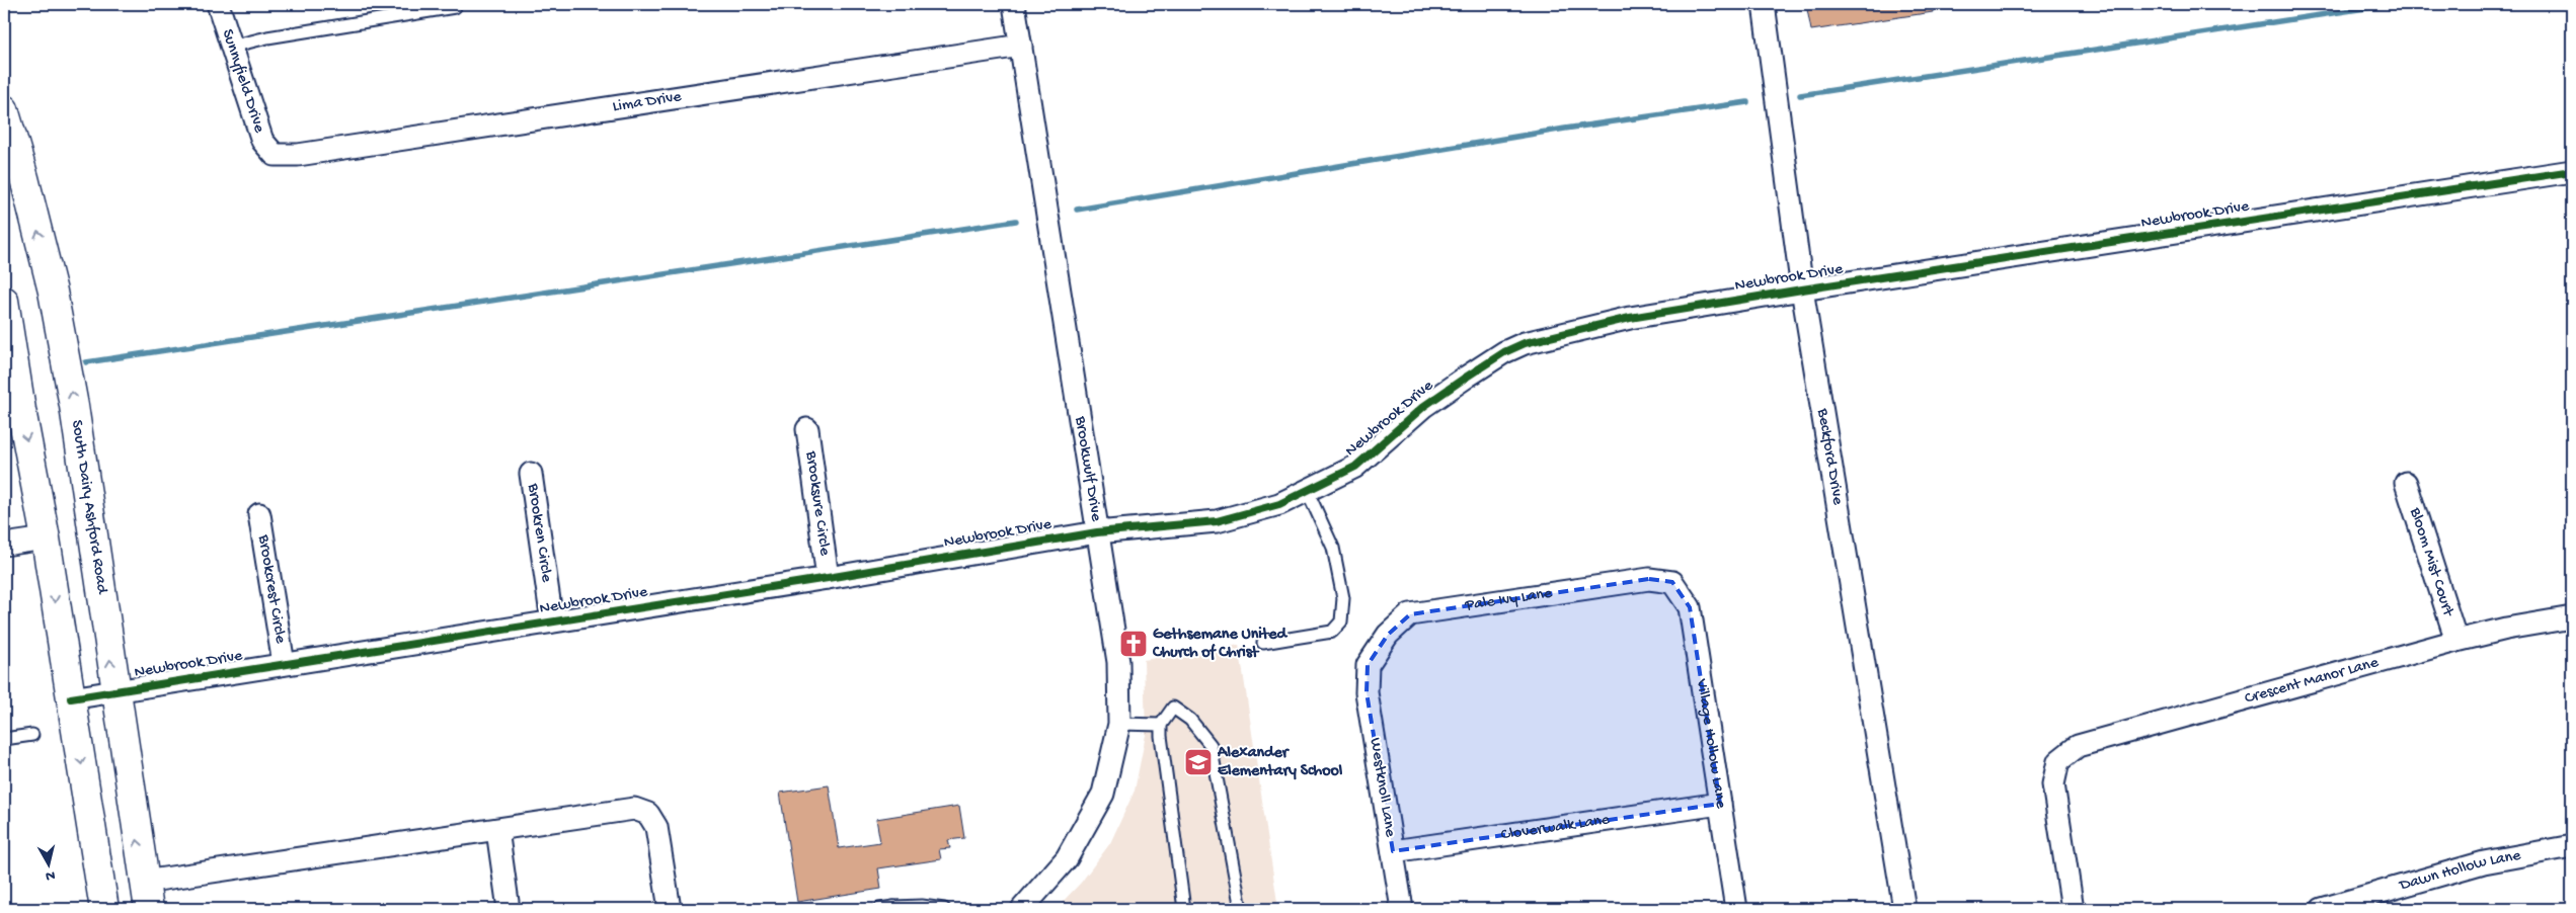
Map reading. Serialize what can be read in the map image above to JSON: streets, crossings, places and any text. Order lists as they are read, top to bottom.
{
  "streets": {
    "main road": ["South Dairy Ashford Road"],
    "street": [
      "Sunnyfield Drive",
      "Lima Drive",
      "Newbrook Drive",
      "Beckford Drive",
      "Brookwulf Drive",
      "Brooksure Circle",
      "Brookren Circle",
      "Bloom Mist Court",
      "Brookcrest Circle",
      "Pale Ivy Lane",
      "Crescent Manor Lane",
      "Village Hollow Lane",
      "Westknoll Lane",
      "Cloverwalk Lane",
      "Dawn Hollow Lane"
    ]
  },
  "crossings": [
    ["Sunnyfield Drive", "Lima Drive"],
    ["Lima Drive", "Brookwulf Drive"],
    ["Newbrook Drive", "Beckford Drive"],
    ["Newbrook Drive", "Brookwulf Drive"],
    ["Newbrook Drive", "Brooksure Circle"],
    ["Newbrook Drive", "South Dairy Ashford Road"],
    ["Newbrook Drive", "Brookren Circle"],
    ["Newbrook Drive", "Brookcrest Circle"],
    ["Bloom Mist Court", "Crescent Manor Lane"],
    ["Pale Ivy Lane", "Village Hollow Lane"],
    ["Pale Ivy Lane", "Westknoll Lane"],
    ["Village Hollow Lane", "Cloverwalk Lane"],
    ["Westknoll Lane", "Cloverwalk Lane"]
  ],
  "places": {
    "church": ["Gethsemane United Church of Christ"],
    "school or university": ["Alexander Elementary School"]
  },
  "north": "bottom"
}
